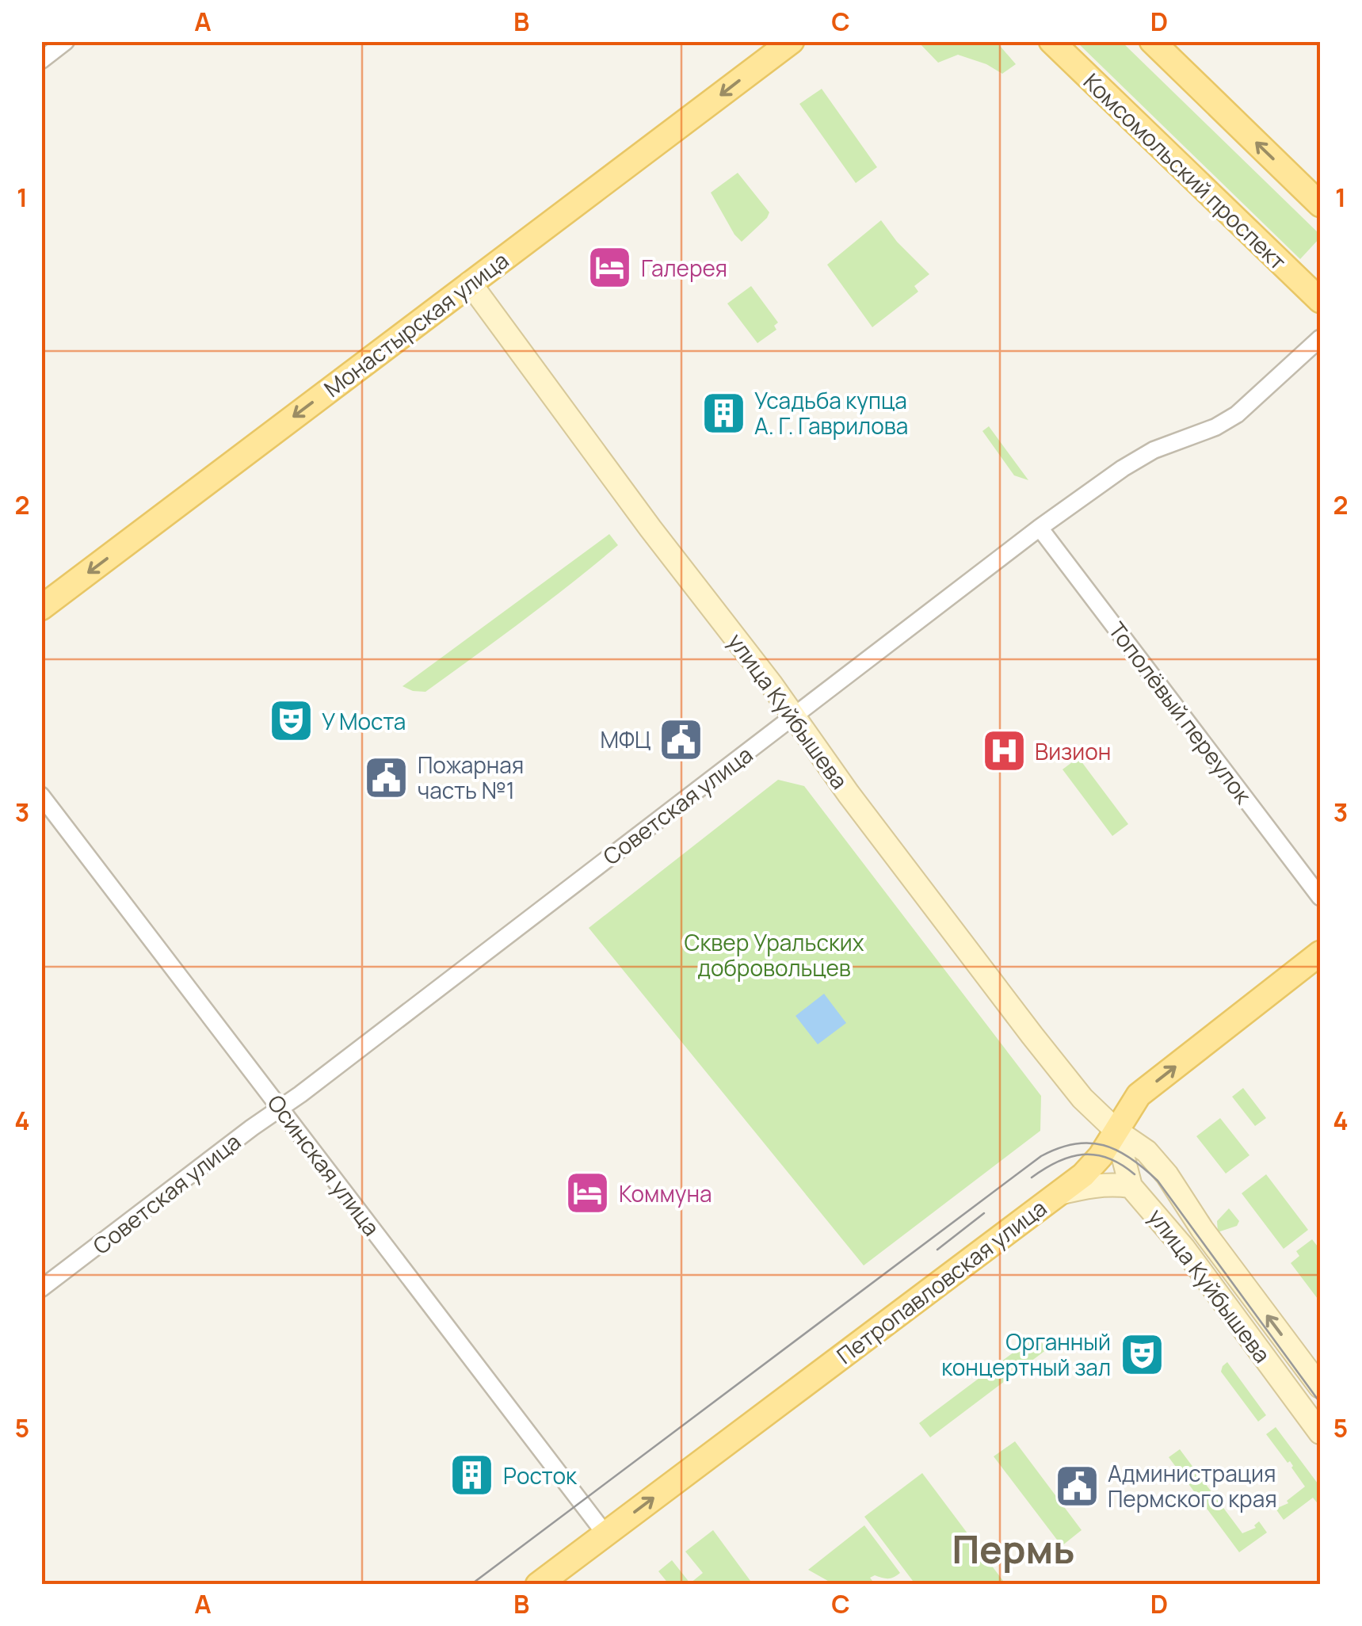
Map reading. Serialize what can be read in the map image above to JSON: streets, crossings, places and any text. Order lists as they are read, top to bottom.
{
  "streets": {
    "main road": ["Комсомольский проспект", "Монастырская улица", "Петропавловская улица"],
    "street": [
      "улица Куйбышева",
      "Тополёвый переулок",
      "Советская улица",
      "Осинская улица"
    ]
  },
  "crossings": [
    ["Монастырская улица", "улица Куйбышева"],
    ["улица Куйбышева", "Советская улица"],
    ["улица Куйбышева", "Петропавловская улица"],
    ["Тополёвый переулок", "Советская улица"],
    ["Советская улица", "Осинская улица"],
    ["Осинская улица", "Петропавловская улица"]
  ],
  "one_way": ["Монастырская улица", "Петропавловская улица"],
  "districts": ["Пермь"],
  "parks": ["Сквер Уральских добровольцев"],
  "places": {
    "hotel": ["Галерея", "Коммуна"],
    "building": ["Усадьба купца А. Г. Гаврилова", "Росток"],
    "theatre": ["У Моста", "Органный концертный зал"],
    "public building": ["МФЦ", "Пожарная часть №1", "Администрация Пермского края"],
    "hospital": ["Визион"]
  },
  "grid": {
    "columns": [
      "A",
      "B",
      "C",
      "D"
    ],
    "rows": [
      "1",
      "2",
      "3",
      "4",
      "5"
    ]
  }
}
